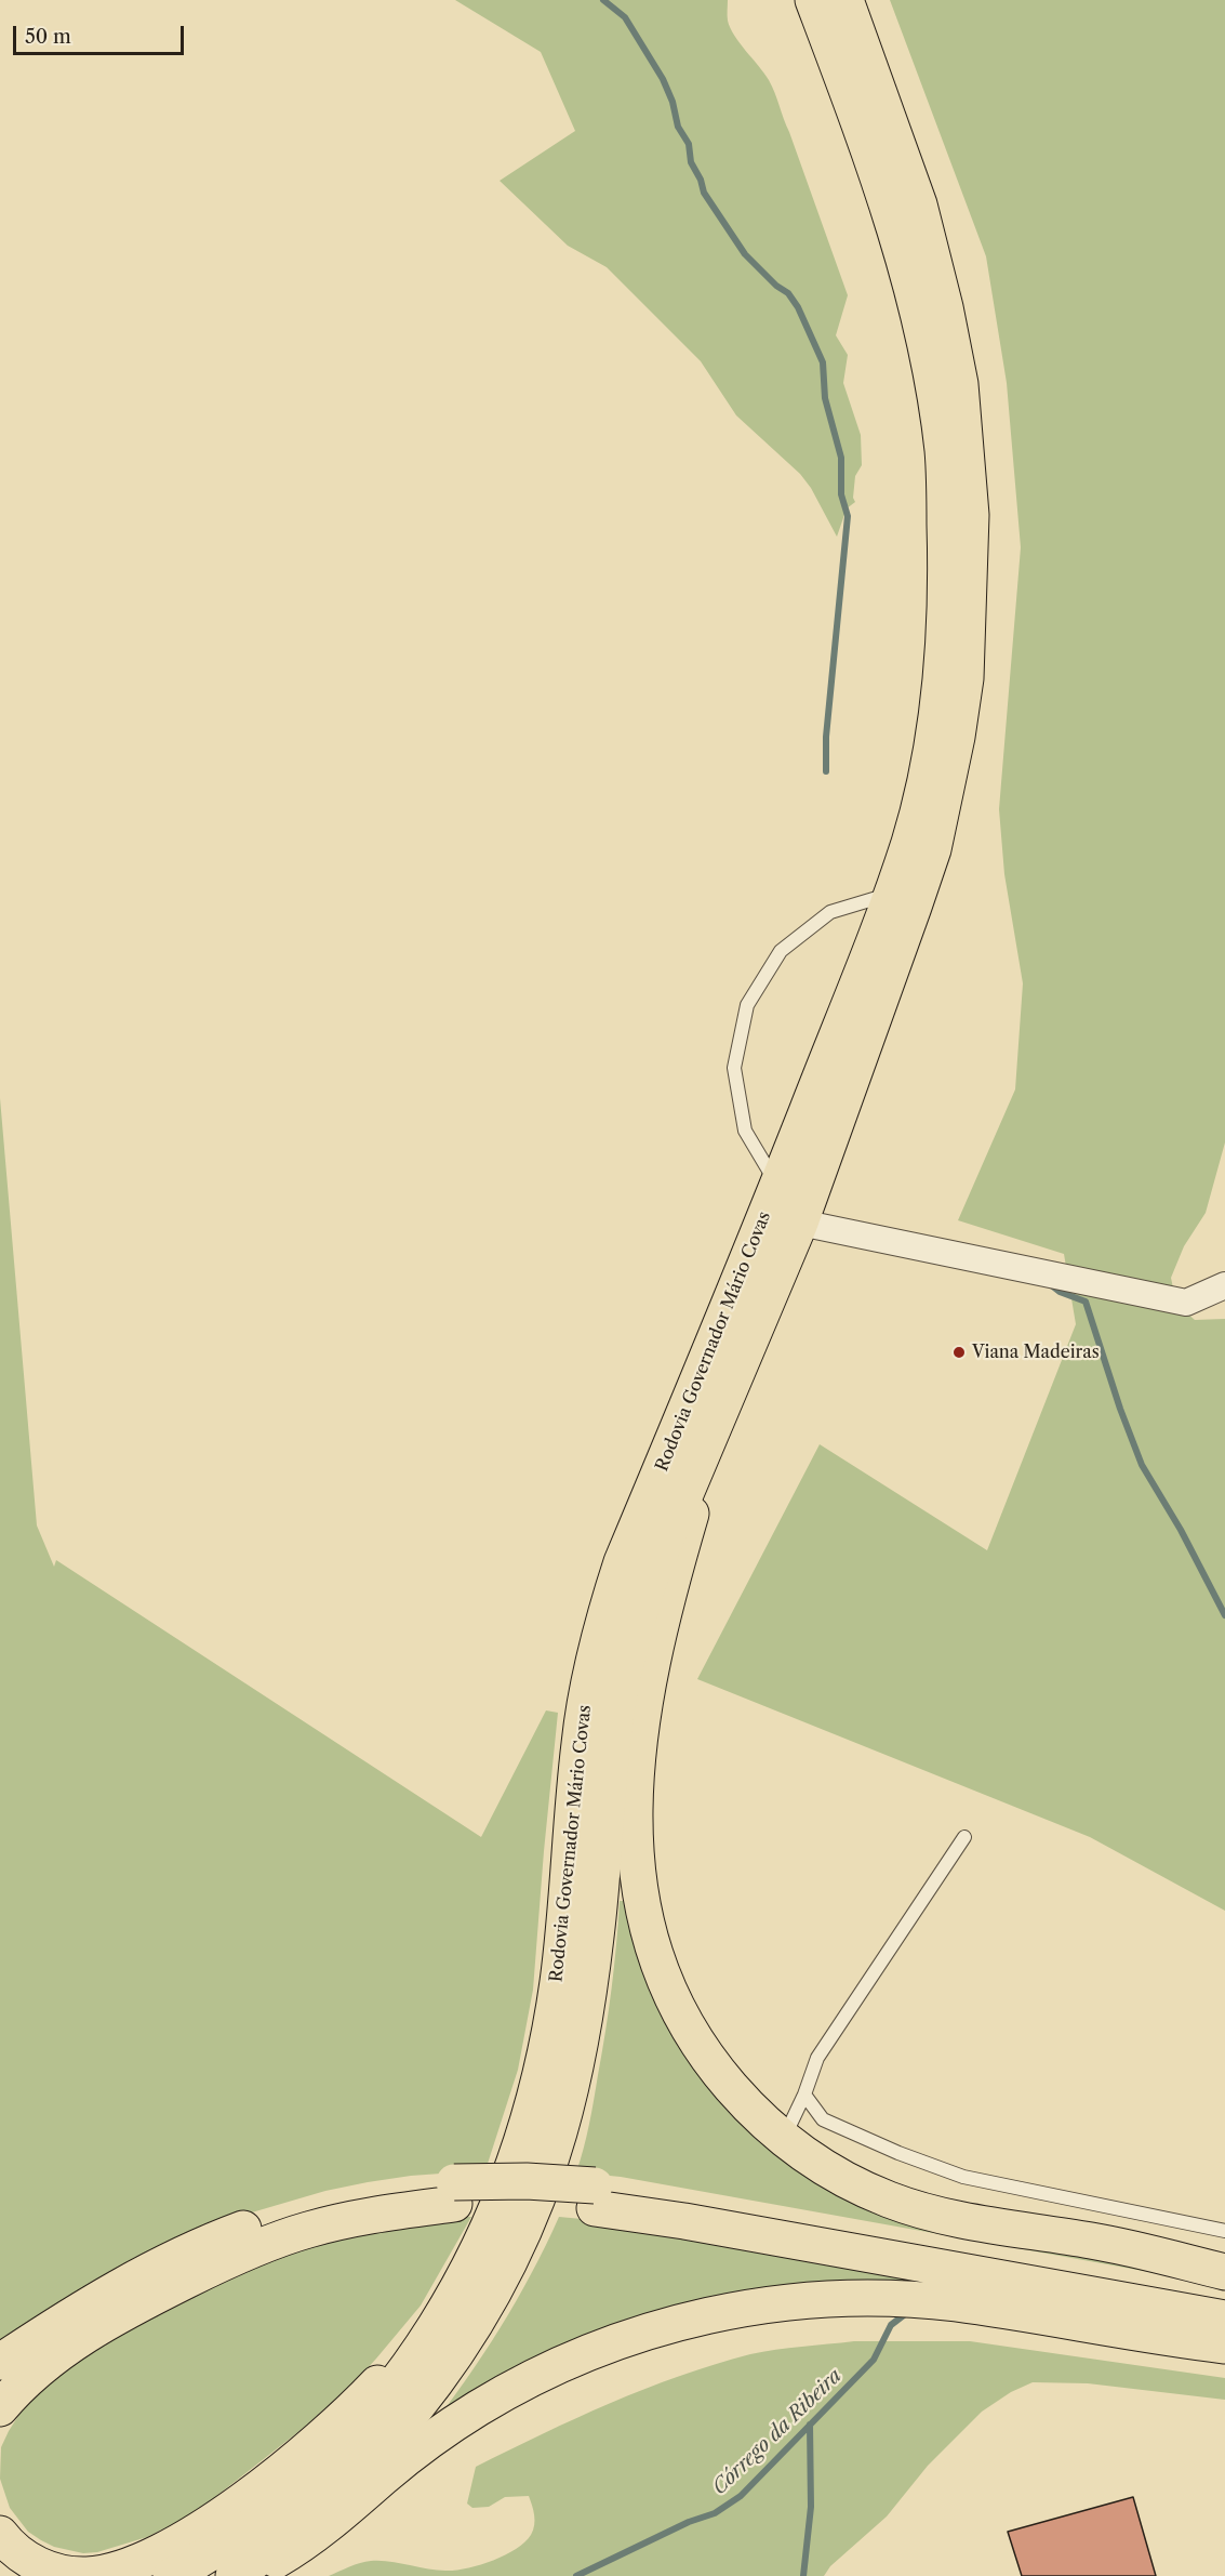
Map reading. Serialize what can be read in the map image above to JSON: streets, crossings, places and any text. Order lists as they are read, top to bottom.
{
  "streets": {
    "highway": ["Rodovia Governador Mário Covas"]
  },
  "water": ["Córrego da Ribeira"],
  "places": ["Viana Madeiras"],
  "scale_bar": "50 m"
}
